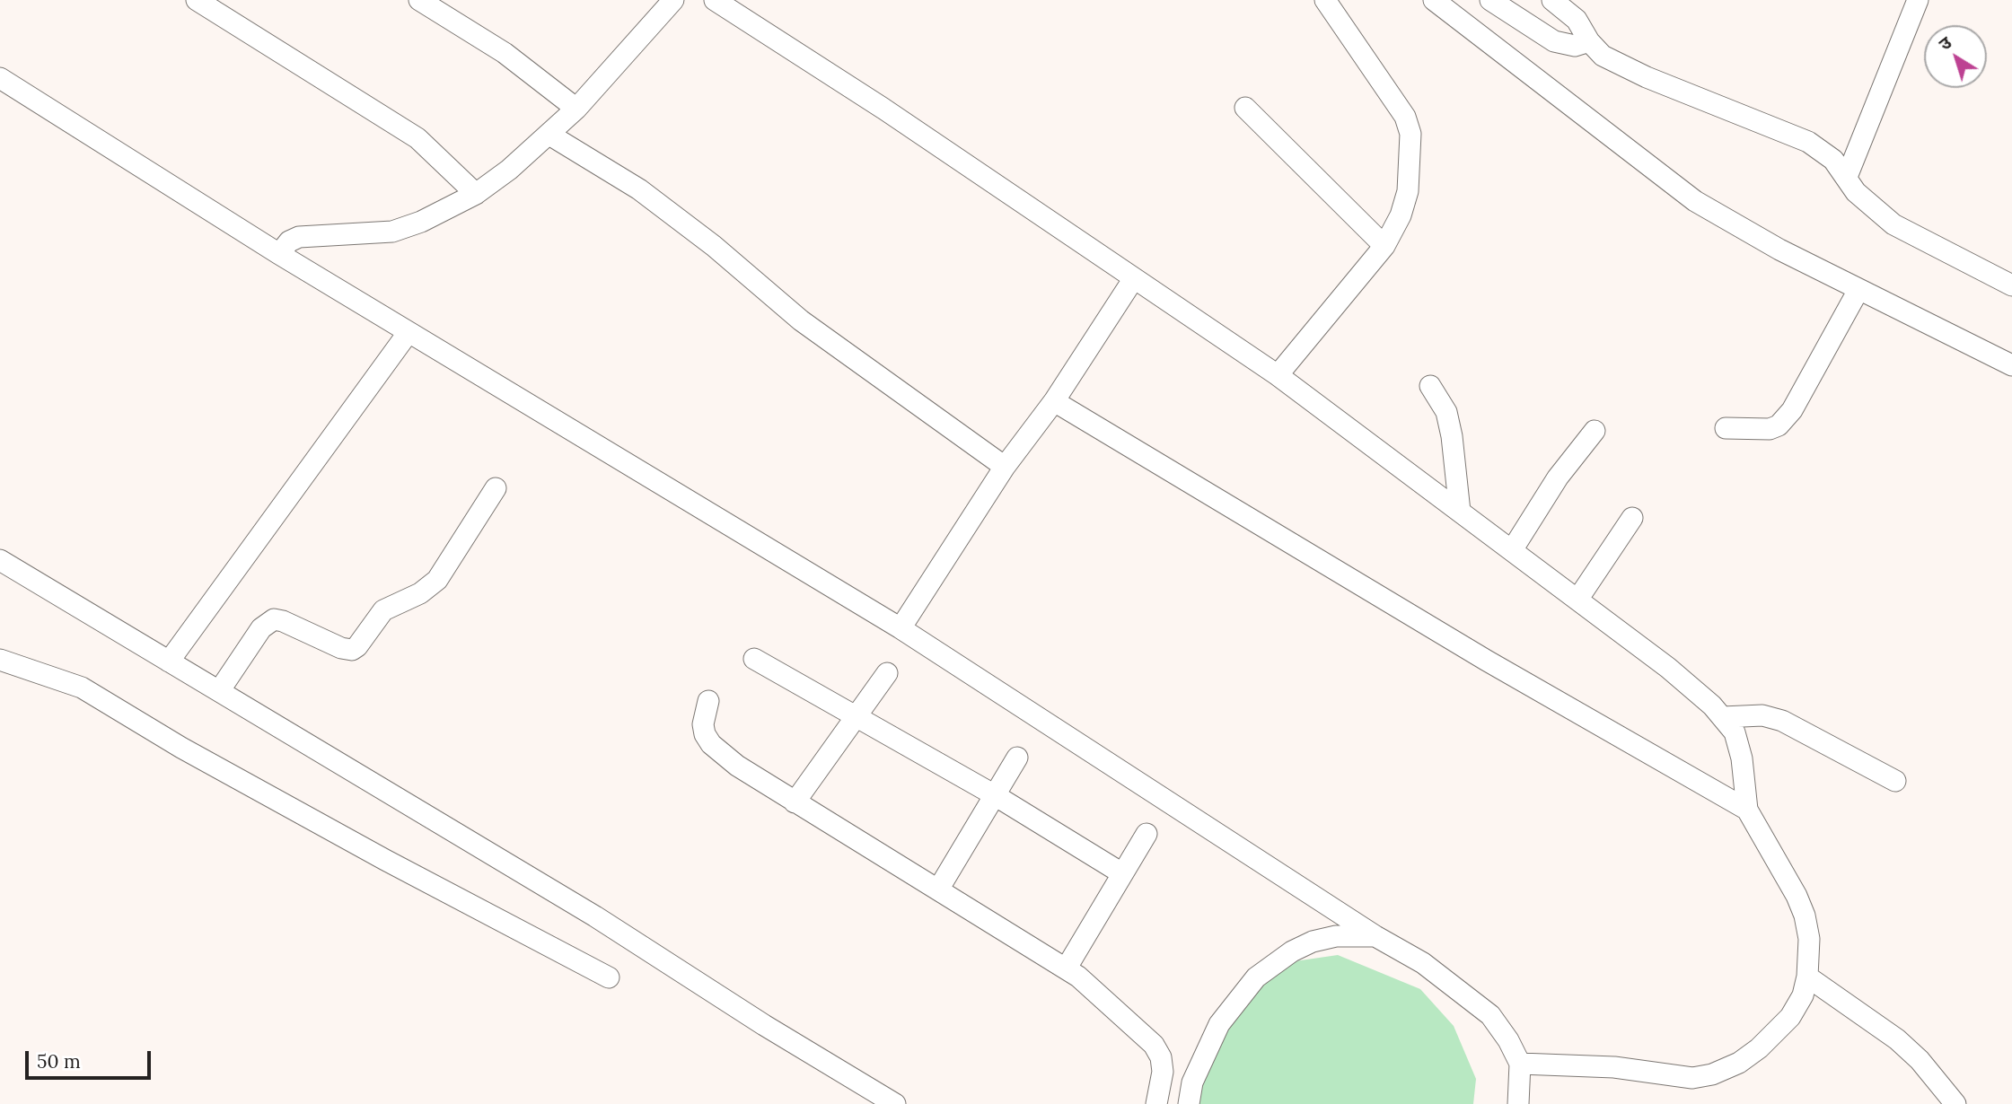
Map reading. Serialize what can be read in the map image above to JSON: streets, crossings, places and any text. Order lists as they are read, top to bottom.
{
  "scale_bar": "50 m",
  "north": "top left"
}
